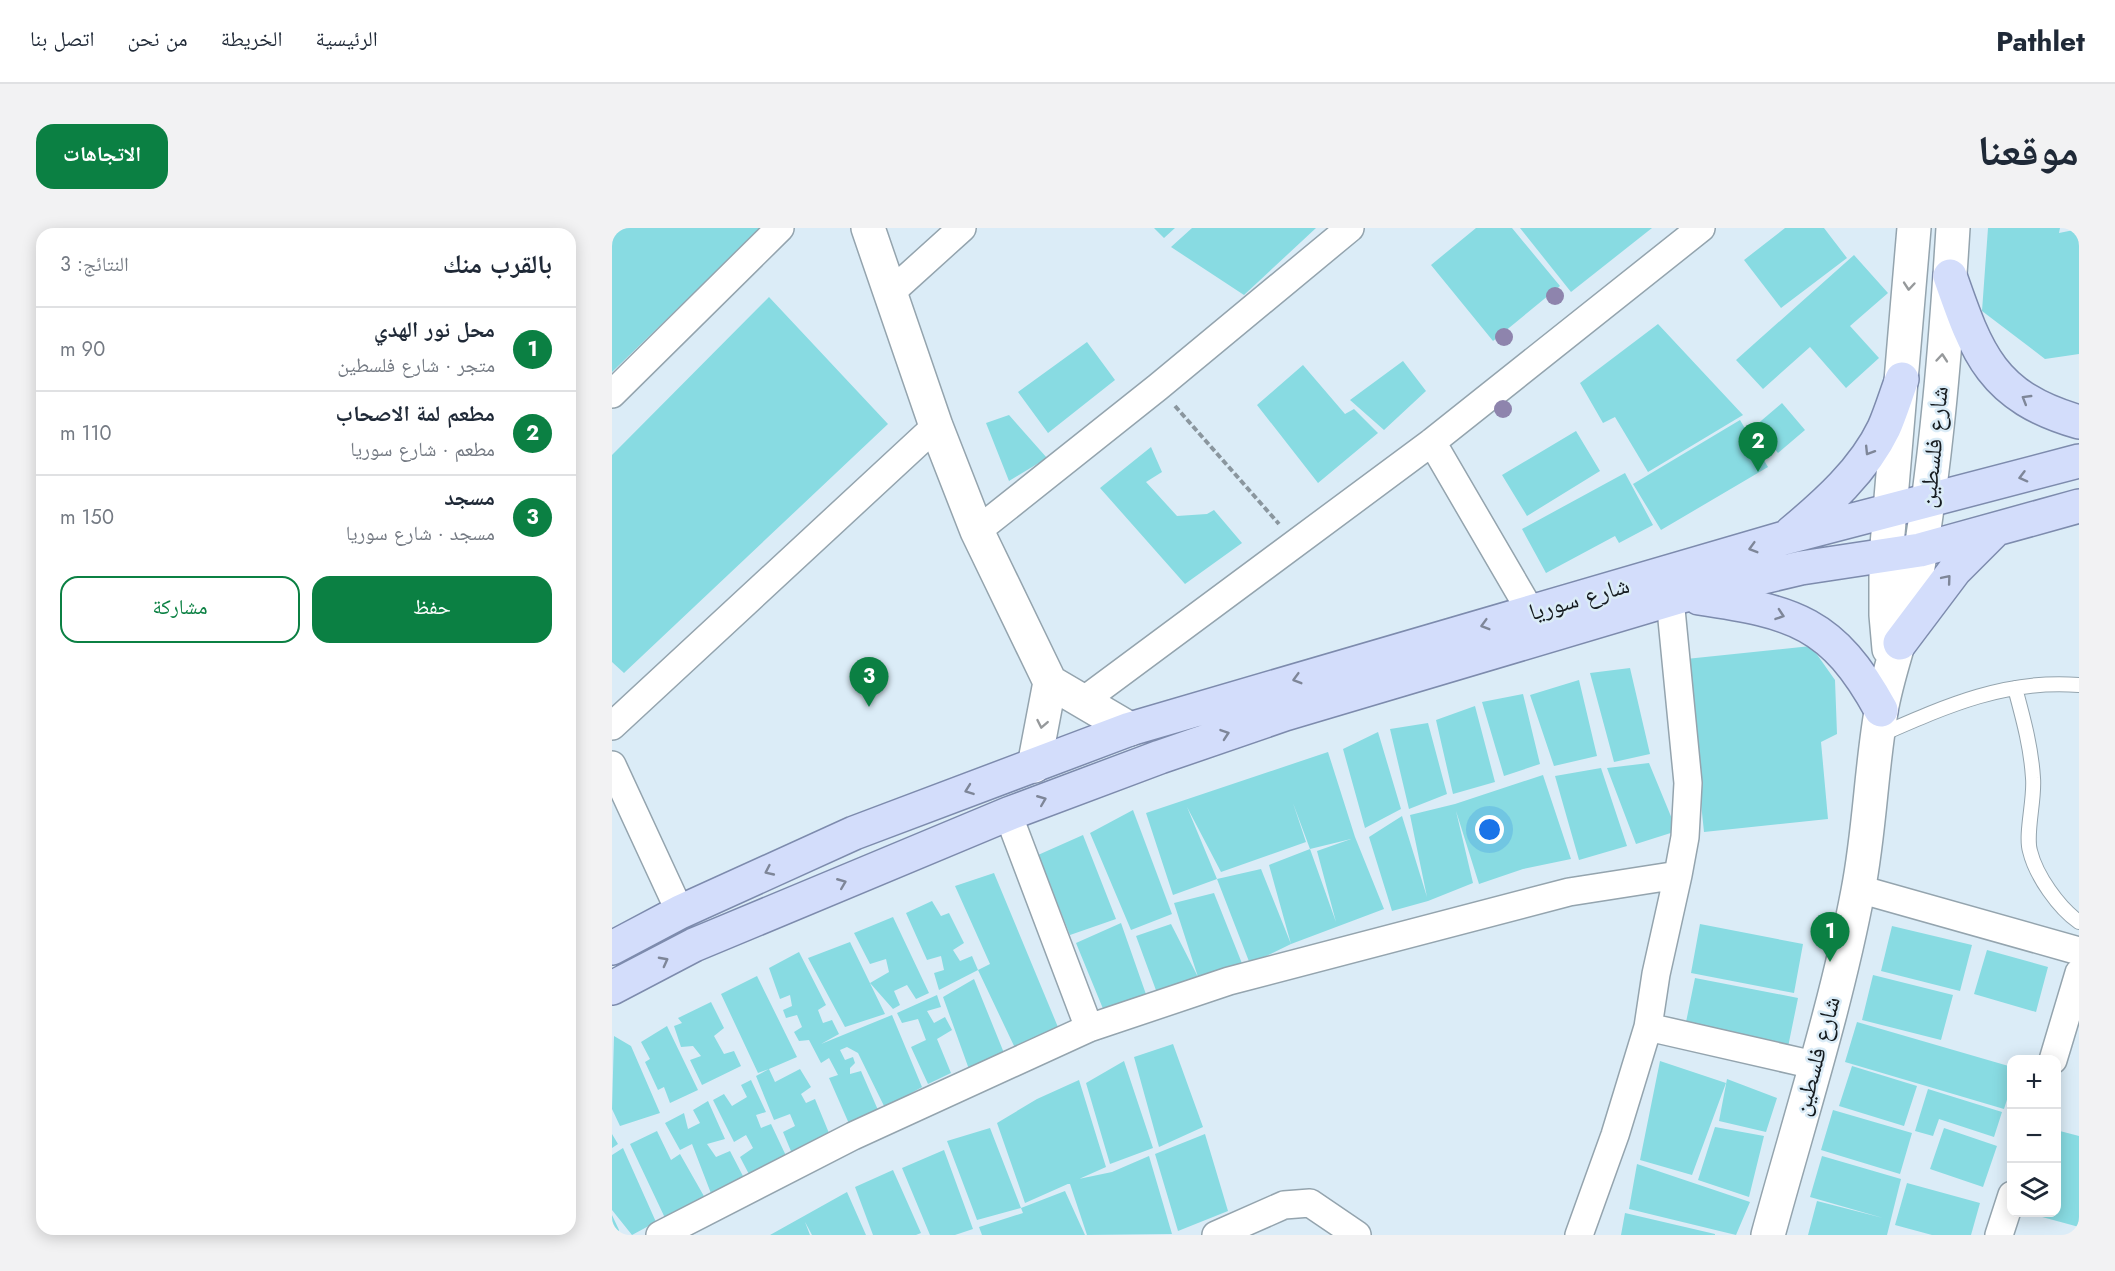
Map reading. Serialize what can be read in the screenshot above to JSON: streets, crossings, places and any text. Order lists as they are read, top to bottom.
{
  "streets": {
    "main road": ["شارع سوريا"],
    "street": ["شارع فلسطين"]
  },
  "crossings": [
    ["شارع فلسطين", "شارع سوريا"]
  ],
  "page": {
    "header": "Pathlet",
    "nav": [
      "الرئيسية",
      "الخريطة",
      "من نحن",
      "اتصل بنا"
    ],
    "title": "موقعنا",
    "buttons": [
      "الاتجاهات",
      ["حفظ", "مشاركة"]
    ],
    "heading": ["بالقرب منك", "النتائج: 3"],
    "list": [
      {
        "mark": "1",
        "name": "محل نور الهدي",
        "note": "متجر · شارع فلسطين",
        "value": "90 m"
      },
      {
        "mark": "2",
        "name": "مطعم لمة الاصحاب",
        "note": "مطعم · شارع سوريا",
        "value": "110 m"
      },
      {
        "mark": "3",
        "name": "مسجد",
        "note": "مسجد · شارع سوريا",
        "value": "150 m"
      }
    ],
    "pins": ["2", "3", "1"],
    "map_buttons": ["+", "−"]
  }
}
